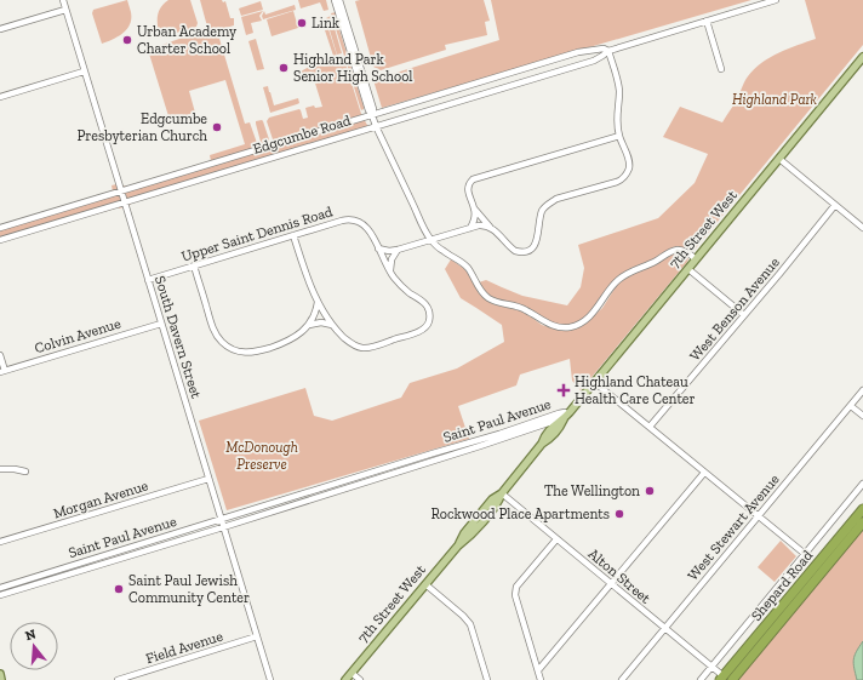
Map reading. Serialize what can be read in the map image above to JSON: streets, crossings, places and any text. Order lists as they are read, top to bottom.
{
  "streets": {
    "highway": ["Shepard Road"],
    "main road": ["7th Street West"],
    "street": [
      "Edgcumbe Road",
      "Upper Saint Dennis Road",
      "West Benson Avenue",
      "Colvin Avenue",
      "South Davern Street",
      "Saint Paul Avenue",
      "Morgan Avenue",
      "West Stewart Avenue",
      "Alton Street",
      "Field Avenue"
    ]
  },
  "crossings": [
    ["Edgcumbe Road", "South Davern Street"],
    ["7th Street West", "Saint Paul Avenue"],
    ["7th Street West", "Alton Street"],
    ["Upper Saint Dennis Road", "South Davern Street"],
    ["Colvin Avenue", "South Davern Street"],
    ["South Davern Street", "Saint Paul Avenue"],
    ["South Davern Street", "Morgan Avenue"],
    ["South Davern Street", "Field Avenue"],
    ["West Stewart Avenue", "Alton Street"],
    ["Alton Street", "Shepard Road"]
  ],
  "parks": ["Highland Park", "McDonough Preserve"],
  "places": {
    "other": [
      "Link",
      "Urban Academy Charter School",
      "Highland Park Senior High School",
      "Edgcumbe Presbyterian Church",
      "The Wellington",
      "Rockwood Place Apartments",
      "Saint Paul Jewish Community Center"
    ],
    "health": ["Highland Chateau Health Care Center"]
  },
  "north": "top"
}
